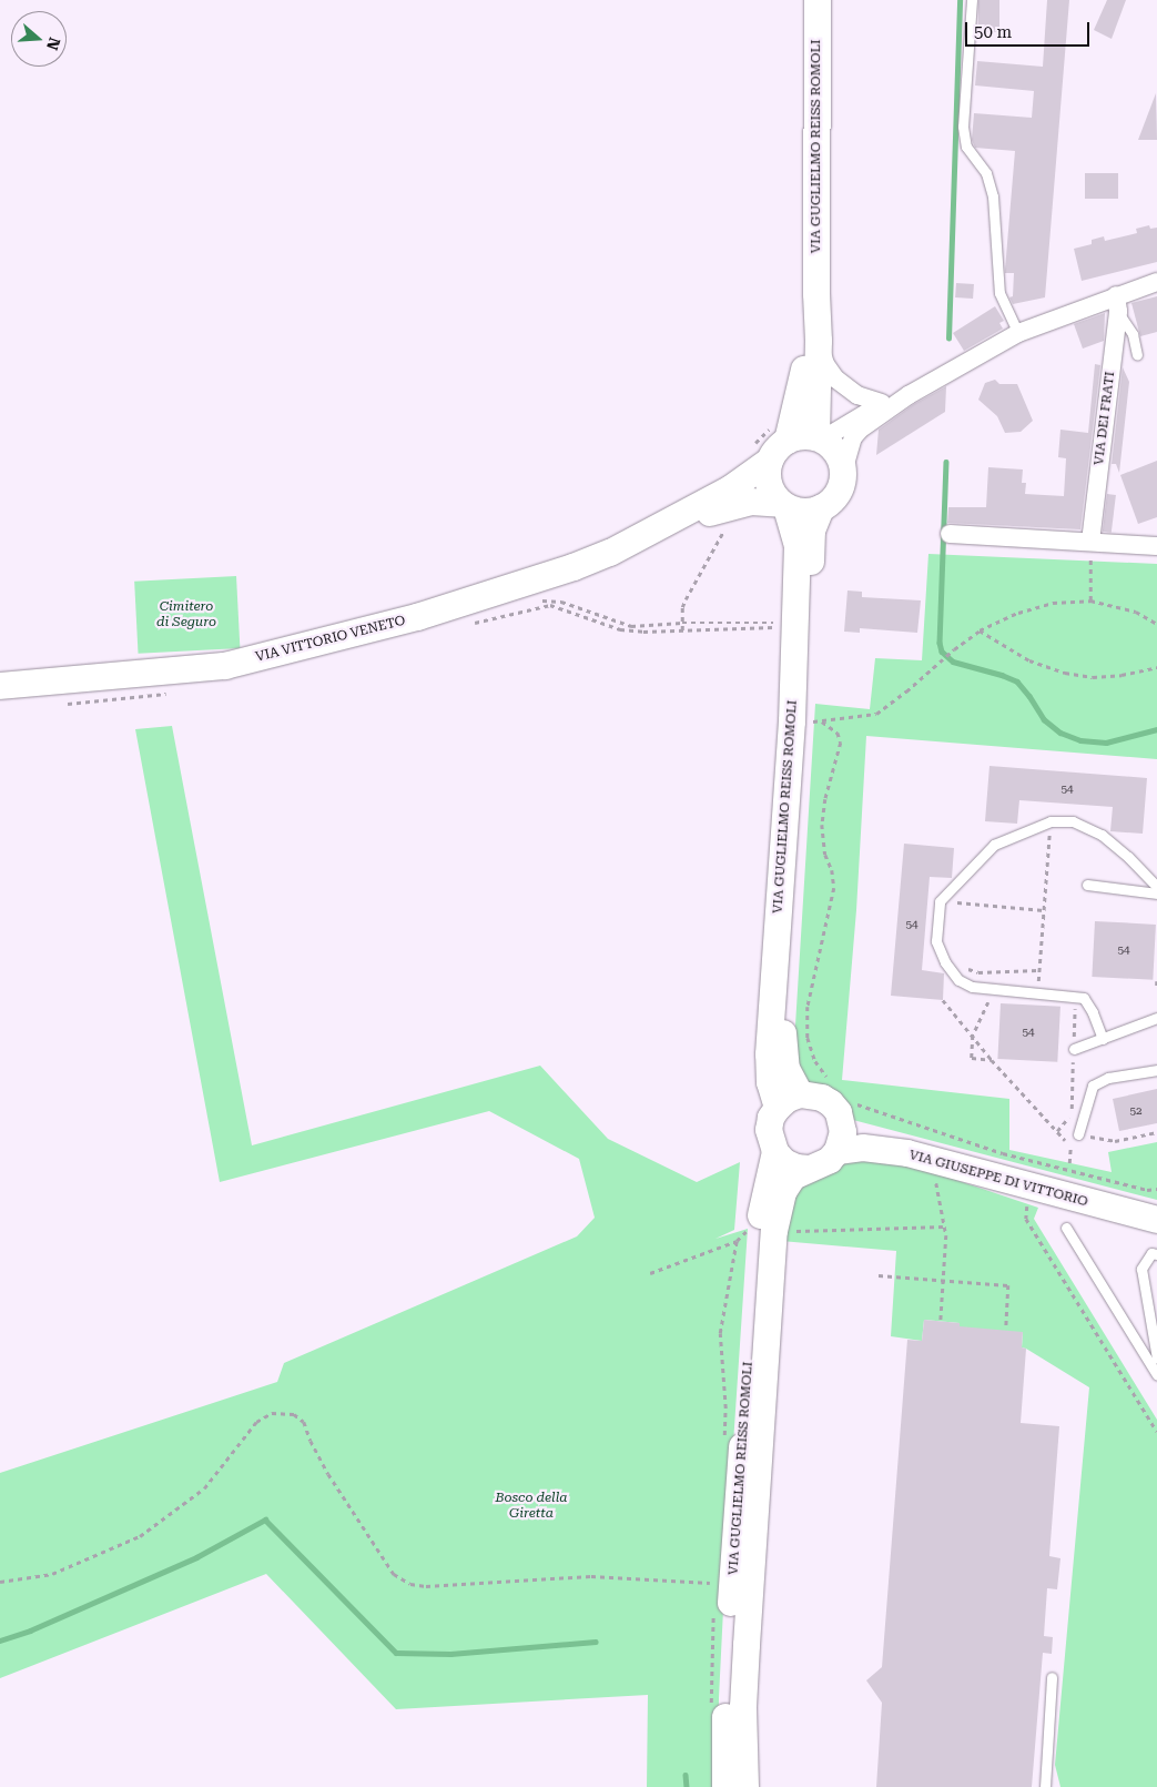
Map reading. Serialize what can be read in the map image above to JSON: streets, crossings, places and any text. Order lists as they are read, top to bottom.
{
  "streets": {
    "street": [
      "VIA GUGLIELMO REISS ROMOLI",
      "VIA DEI FRATI",
      "VIA VITTORIO VENETO",
      "VIA GIUSEPPE DI VITTORIO"
    ]
  },
  "crossings": [
    ["VIA GUGLIELMO REISS ROMOLI", "VIA GIUSEPPE DI VITTORIO"]
  ],
  "parks": ["Cimitero di Seguro", "Bosco della Giretta"],
  "house_numbers": [
    "54",
    "54",
    "54",
    "54",
    "52"
  ],
  "scale_bar": "50 m",
  "north": "right"
}
